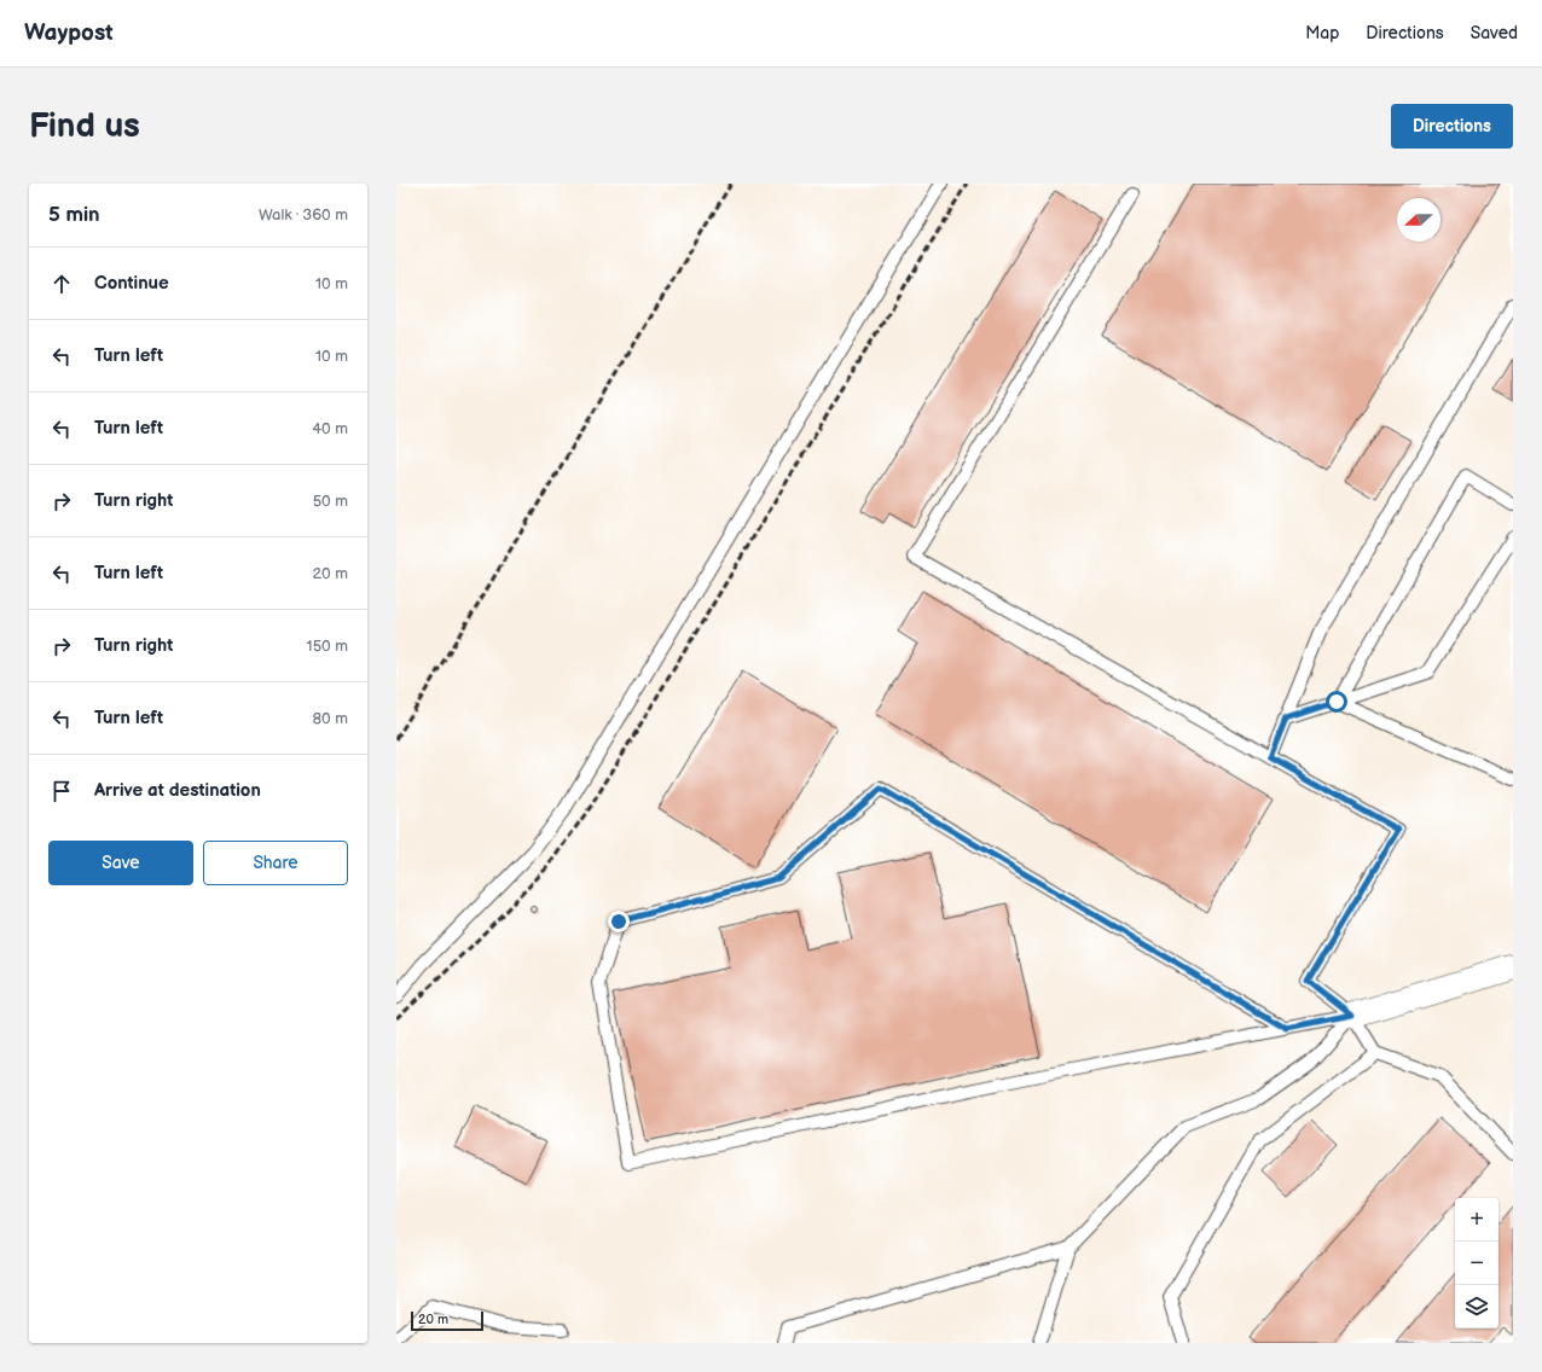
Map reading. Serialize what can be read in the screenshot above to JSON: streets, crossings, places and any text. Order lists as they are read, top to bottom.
{
  "scale_bar": "20 m",
  "north": "left",
  "page": {
    "header": "Waypost",
    "nav": ["Map", "Directions", "Saved"],
    "buttons": [
      "Directions",
      ["Save", "Share"]
    ],
    "title": "Find us",
    "heading": ["5 min", "Walk · 360 m"],
    "list": [
      ["Continue", "10 m"],
      ["Turn left", "10 m"],
      ["Turn left", "40 m"],
      ["Turn right", "50 m"],
      ["Turn left", "20 m"],
      ["Turn right", "150 m"],
      ["Turn left", "80 m"],
      "Arrive at destination"
    ],
    "map_buttons": ["+", "−"],
    "scale": "20 m"
  }
}
